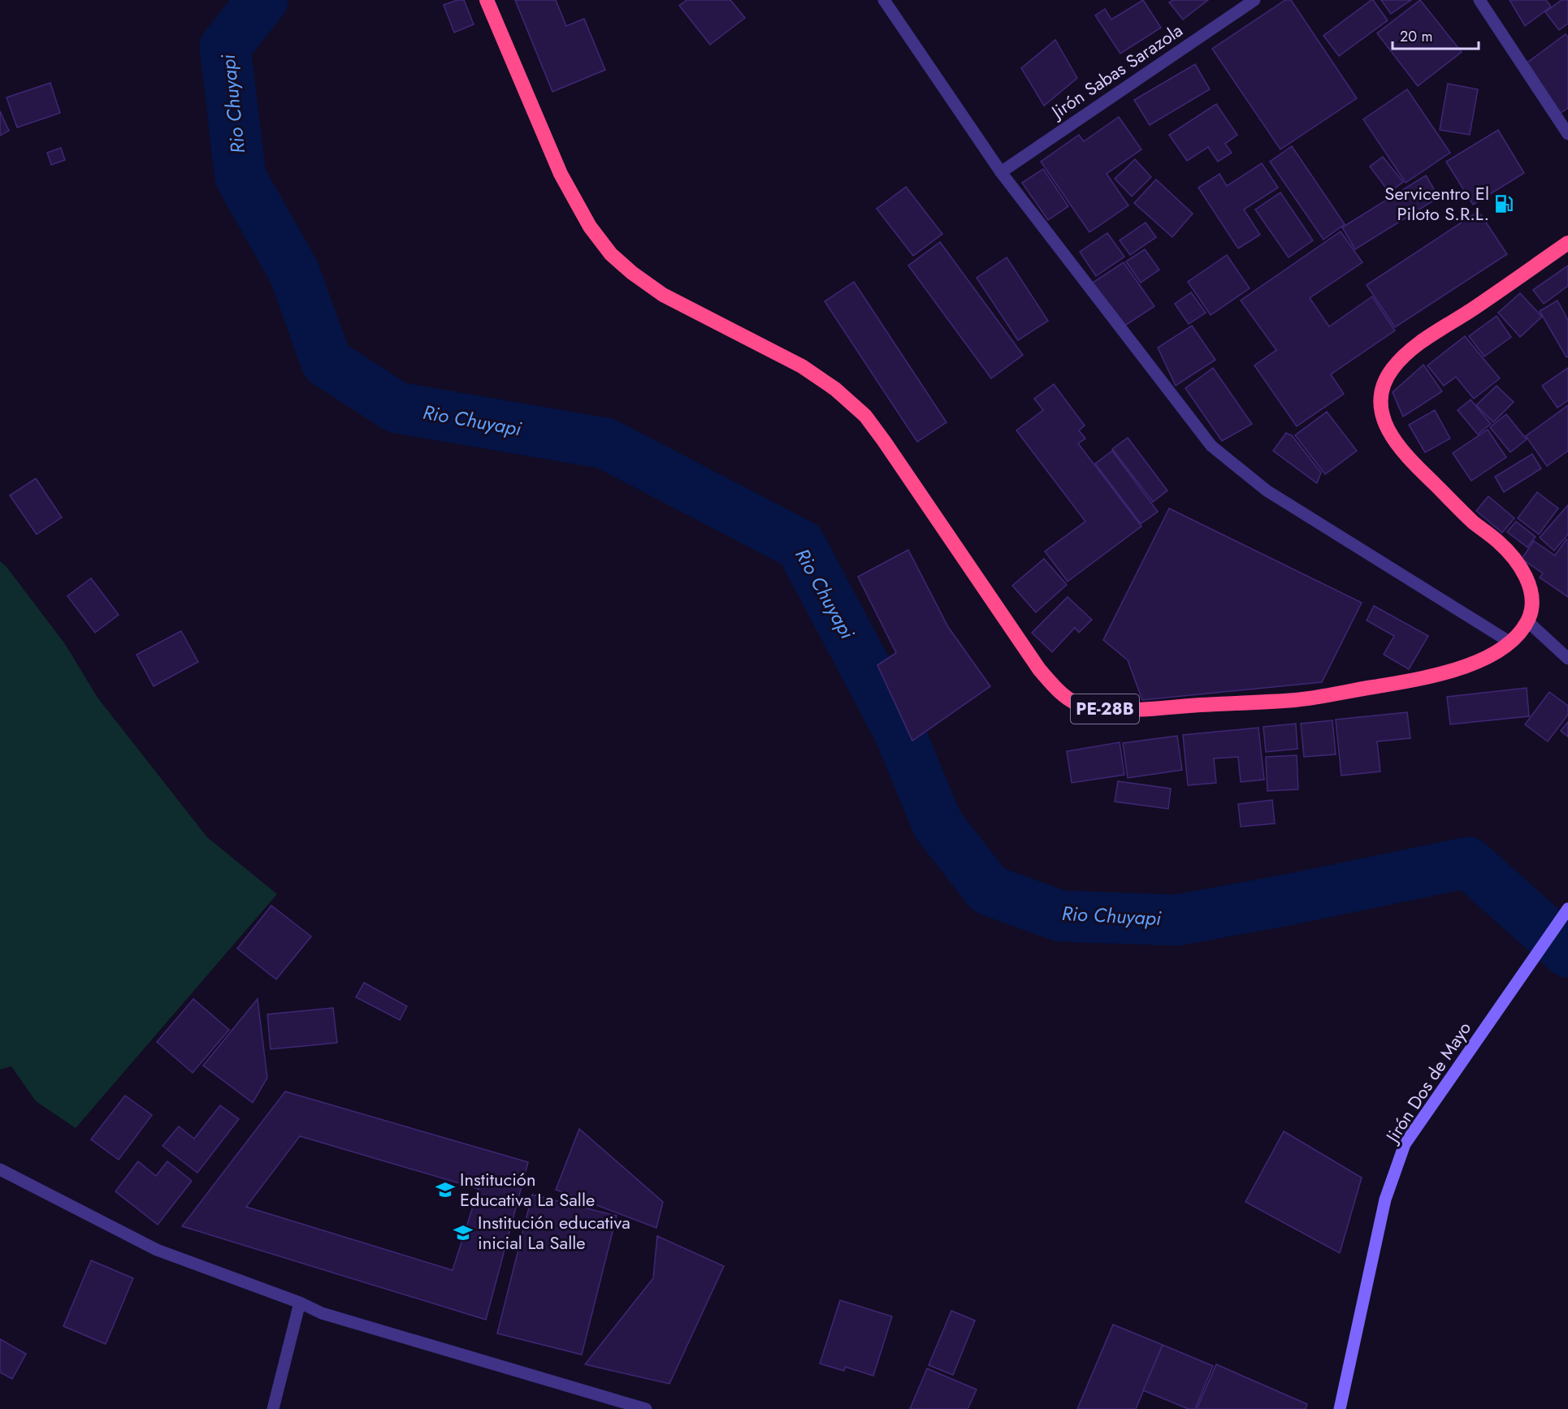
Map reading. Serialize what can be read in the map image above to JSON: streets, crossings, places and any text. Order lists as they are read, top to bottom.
{
  "streets": {
    "highway": ["PE-28B"],
    "street": ["Jirón Sabas Sarazola", "Jirón Dos de Mayo"]
  },
  "water": ["Rio Chuyapi"],
  "places": {
    "fuel station": ["Servicentro El Piloto S.R.L."],
    "school or university": ["Institución Educativa La Salle", "Institución educativa inicial La Salle"]
  },
  "scale_bar": "20 m"
}
